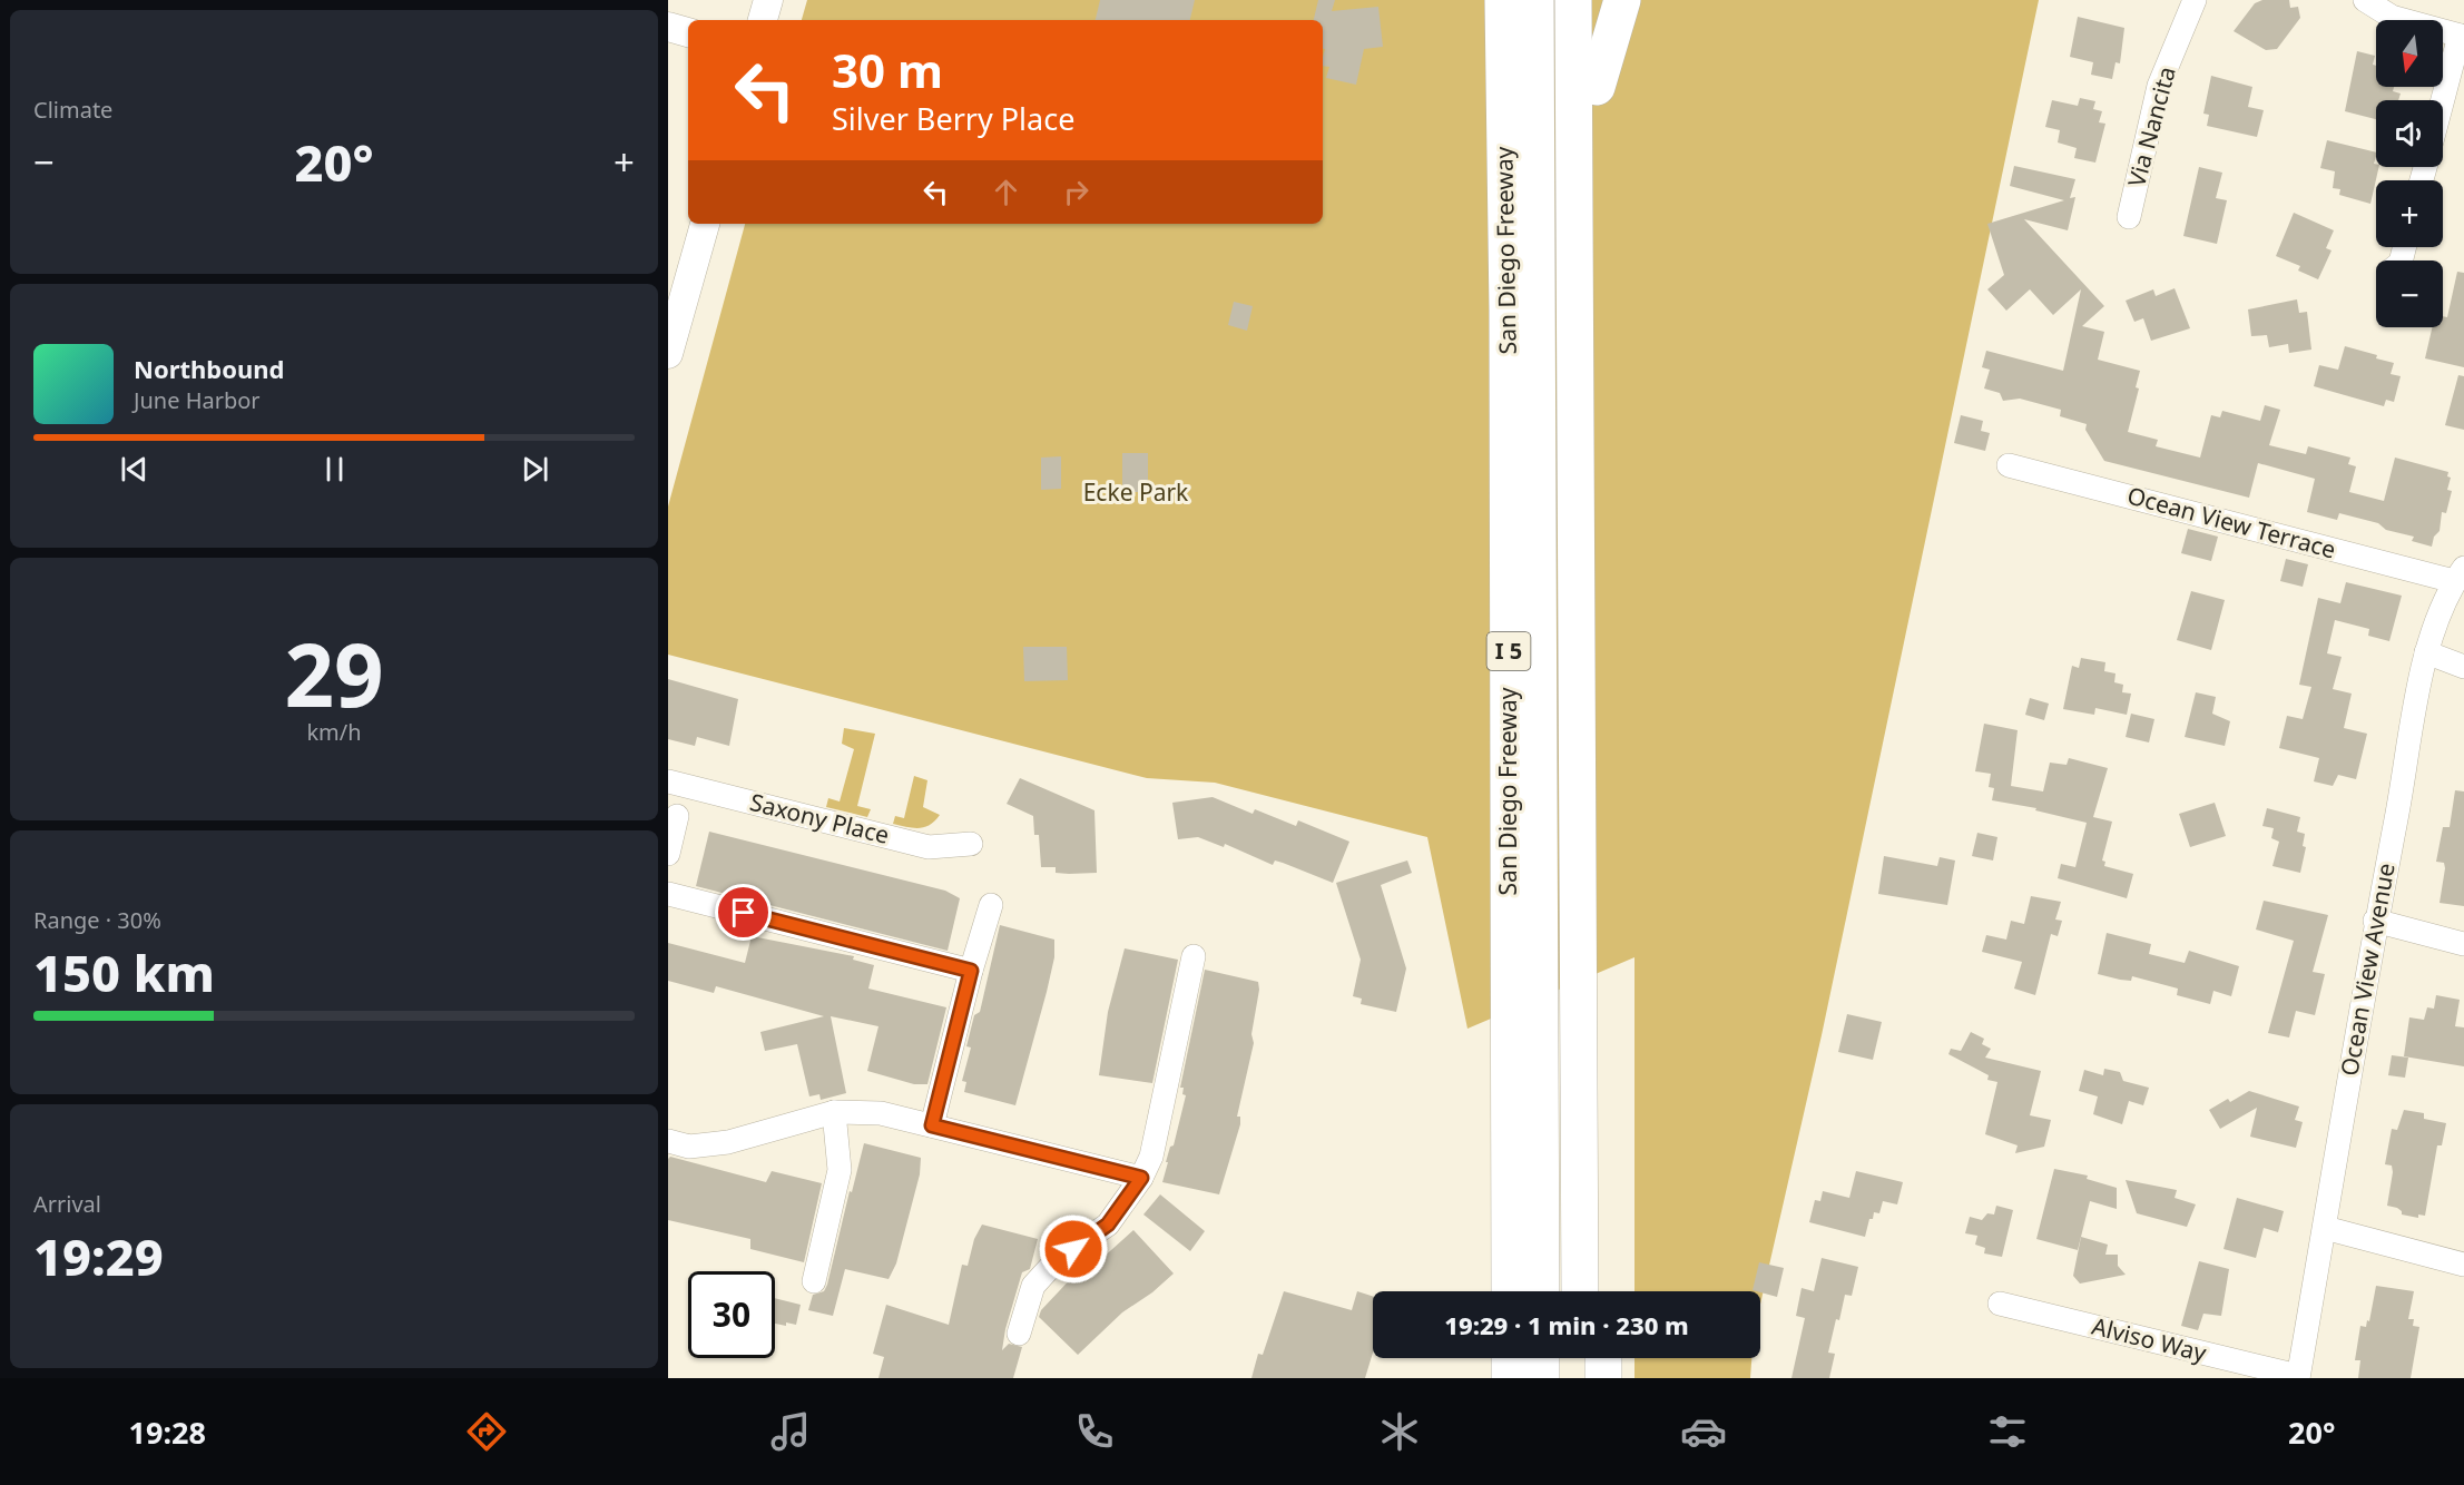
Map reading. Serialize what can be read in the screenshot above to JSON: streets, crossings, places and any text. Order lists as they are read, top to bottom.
{
  "streets": {
    "highway": ["San Diego Freeway", "I 5"],
    "street": [
      "Via Nancita",
      "Ocean View Terrace",
      "Saxony Place",
      "Ocean View Avenue",
      "Alviso Way"
    ]
  },
  "crossings": [
    ["Ocean View Terrace", "Ocean View Avenue"],
    ["Ocean View Avenue", "Alviso Way"]
  ],
  "parks": ["Ecke Park"],
  "north": "bottom",
  "page": {
    "tile": [
      "Climate",
      ["29", "km/h"],
      ["Range · 30%", "150 km"],
      ["Arrival", "19:29"]
    ],
    "map_buttons": ["+", "−"],
    "turn": ["30 m", "Silver Berry Place"],
    "heat": ["−", "20°", "+"],
    "song": ["Northbound", "June Harbor"],
    "limit": "30",
    "trip": "19:29 · 1 min · 230 m",
    "tabs": ["19:28", "20°"]
  }
}
